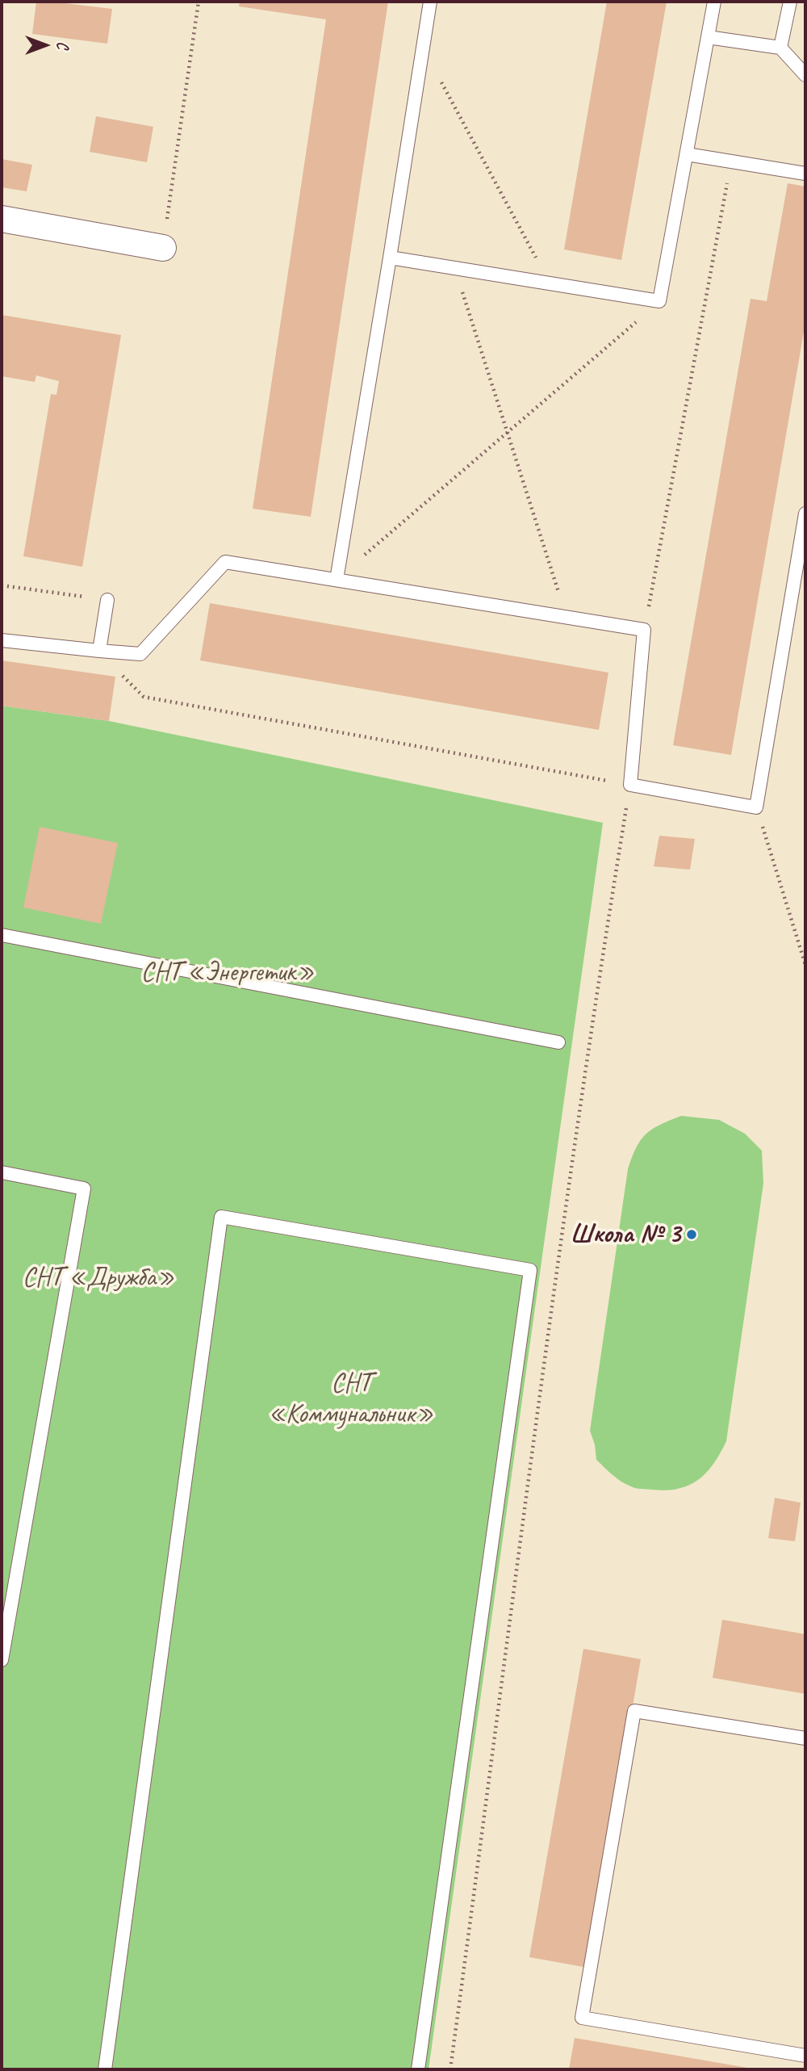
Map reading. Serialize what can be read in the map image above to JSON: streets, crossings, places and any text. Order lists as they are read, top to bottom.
{
  "parks": ["СНТ «Энергетик»", "СНТ «Дружба»", "СНТ «Коммунальник»"],
  "places": ["Школа № 3"],
  "north": "right"
}
